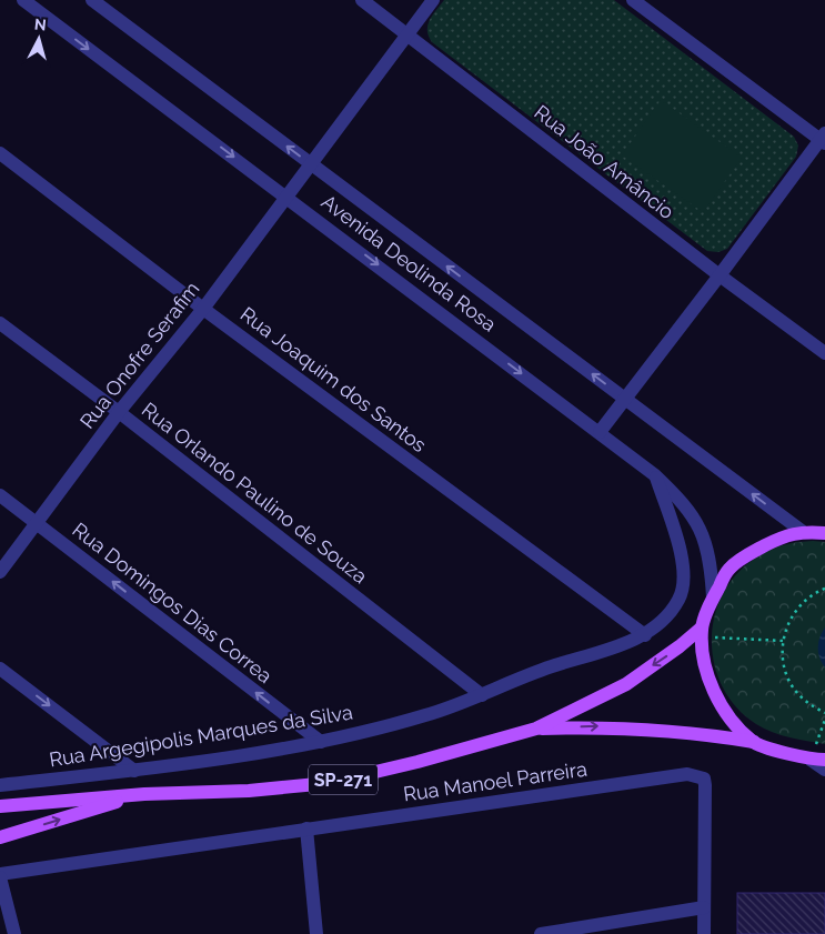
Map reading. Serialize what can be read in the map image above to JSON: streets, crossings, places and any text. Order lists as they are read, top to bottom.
{
  "streets": {
    "main road": ["SP-271"],
    "street": [
      "Rua João Amâncio",
      "Avenida Deolinda Rosa",
      "Rua Onofre Serafim",
      "Rua Joaquim dos Santos",
      "Rua Orlando Paulino de Souza",
      "Rua Domingos Dias Correa",
      "Rua Argegipolis Marques da Silva",
      "Rua Manoel Parreira"
    ]
  },
  "crossings": [
    ["Rua João Amâncio", "Rua Onofre Serafim"],
    ["Avenida Deolinda Rosa", "Rua Onofre Serafim"],
    ["Avenida Deolinda Rosa", "Rua Argegipolis Marques da Silva"],
    ["Rua Onofre Serafim", "Rua Joaquim dos Santos"],
    ["Rua Onofre Serafim", "Rua Orlando Paulino de Souza"],
    ["Rua Onofre Serafim", "Rua Domingos Dias Correa"],
    ["Rua Joaquim dos Santos", "Rua Argegipolis Marques da Silva"],
    ["Rua Orlando Paulino de Souza", "Rua Argegipolis Marques da Silva"],
    ["Rua Domingos Dias Correa", "Rua Argegipolis Marques da Silva"]
  ],
  "one_way": ["Rua Domingos Dias Correa"],
  "north": "top"
}
